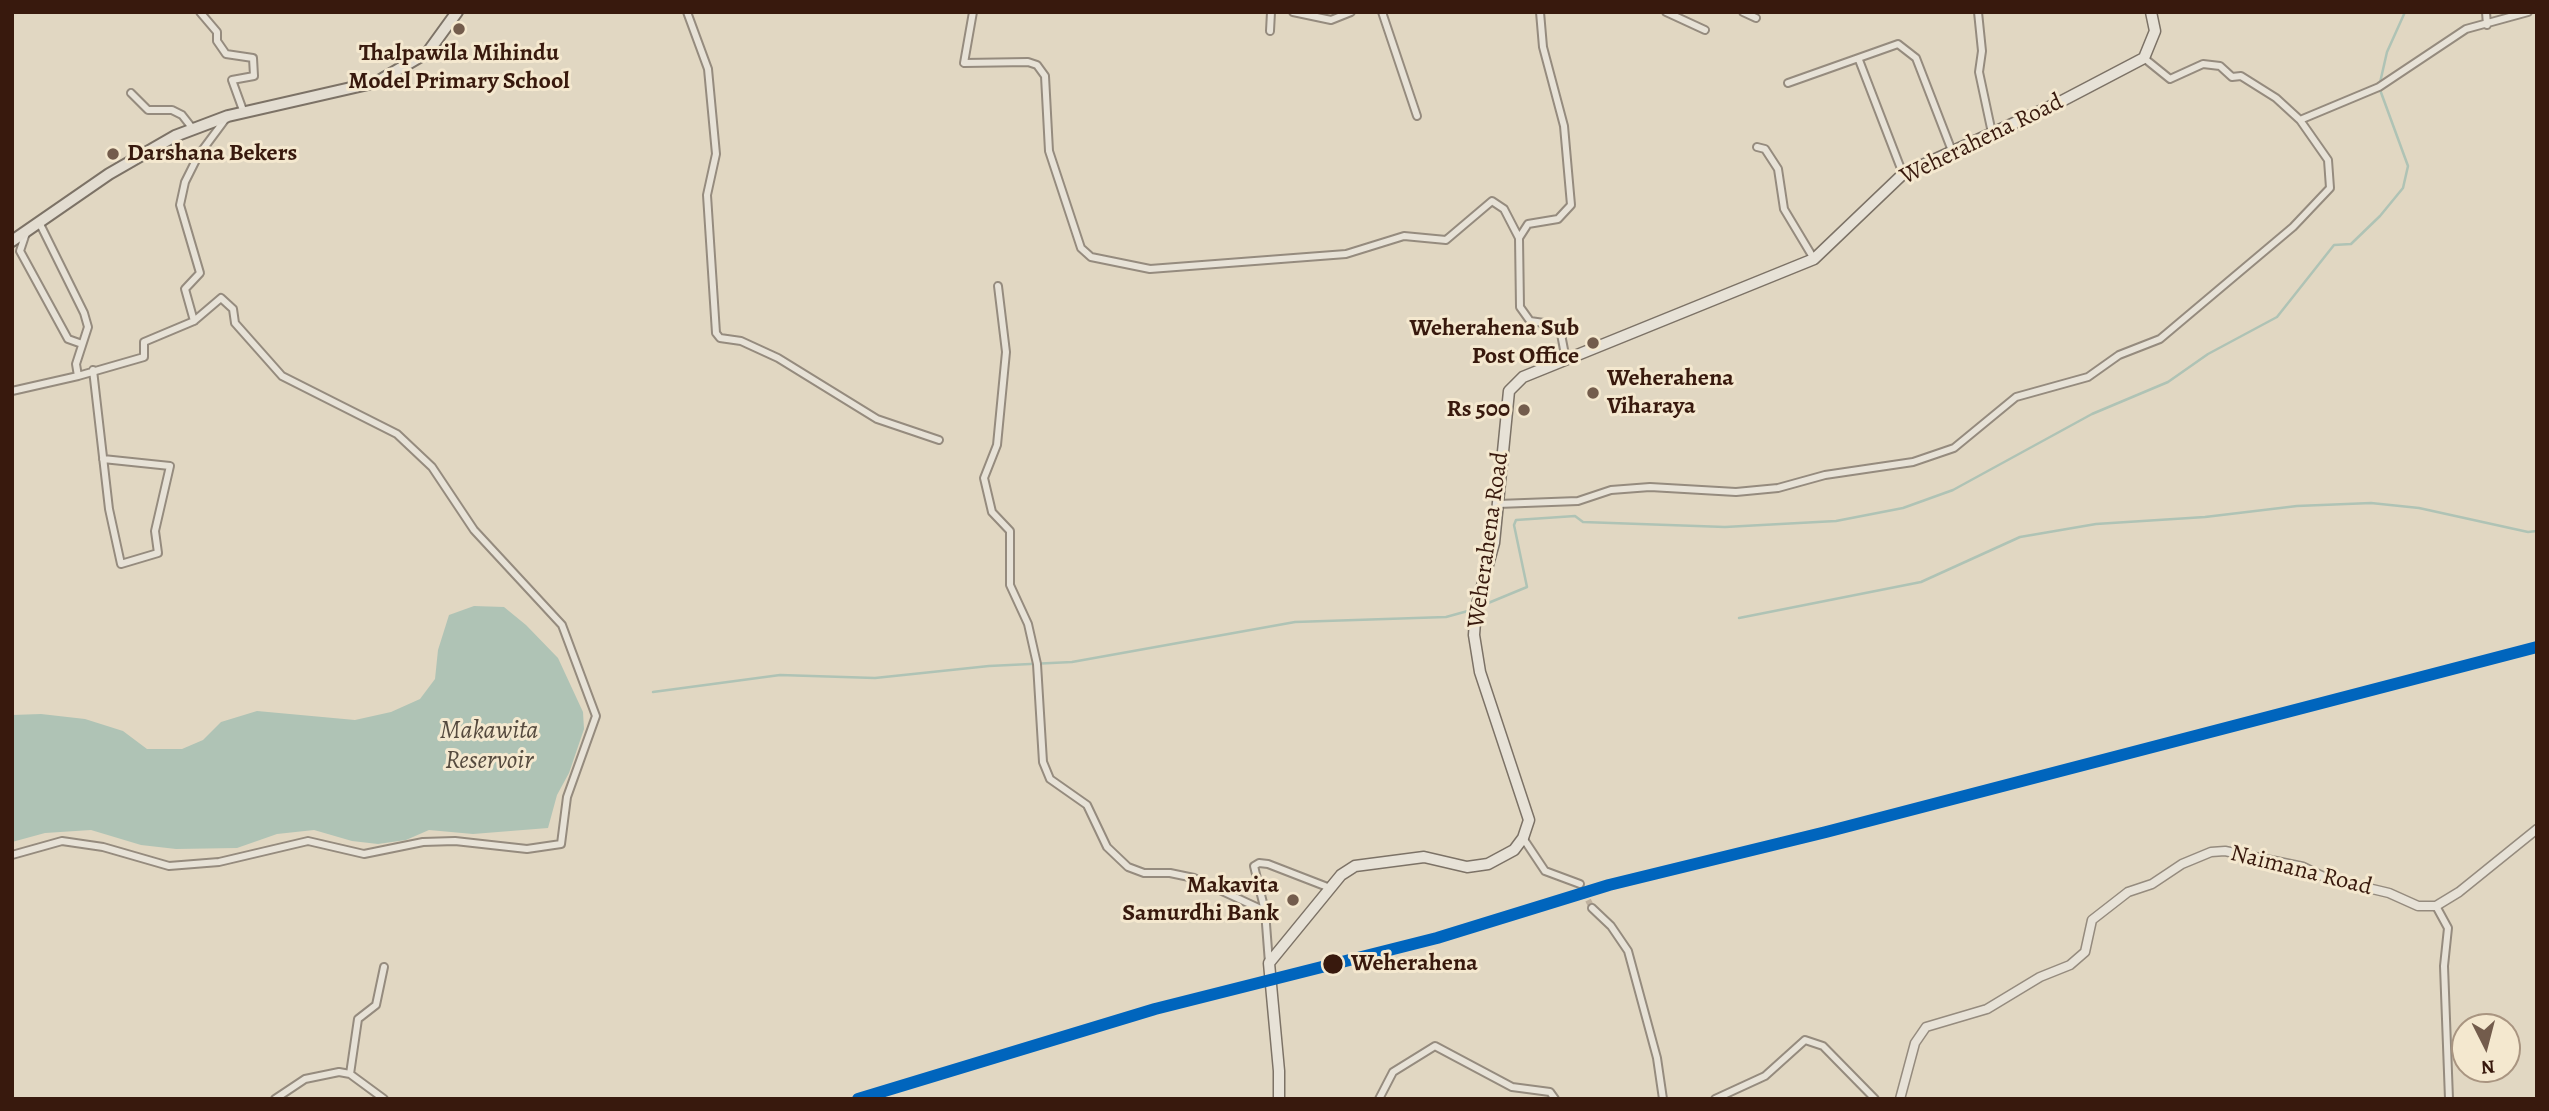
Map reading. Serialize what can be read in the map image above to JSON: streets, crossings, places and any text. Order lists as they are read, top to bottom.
{
  "streets": {
    "main road": ["Weherahena Road"],
    "street": ["Naimana Road"]
  },
  "water": ["Makawita Reservoir"],
  "places": [
    "Thalpawila Mihindu Model Primary School",
    "Darshana Bekers",
    "Weherahena Sub Post Office",
    "Weherahena Viharaya",
    "Rs 500",
    "Makavita Samurdhi Bank",
    "Weherahena"
  ],
  "north": "bottom"
}
